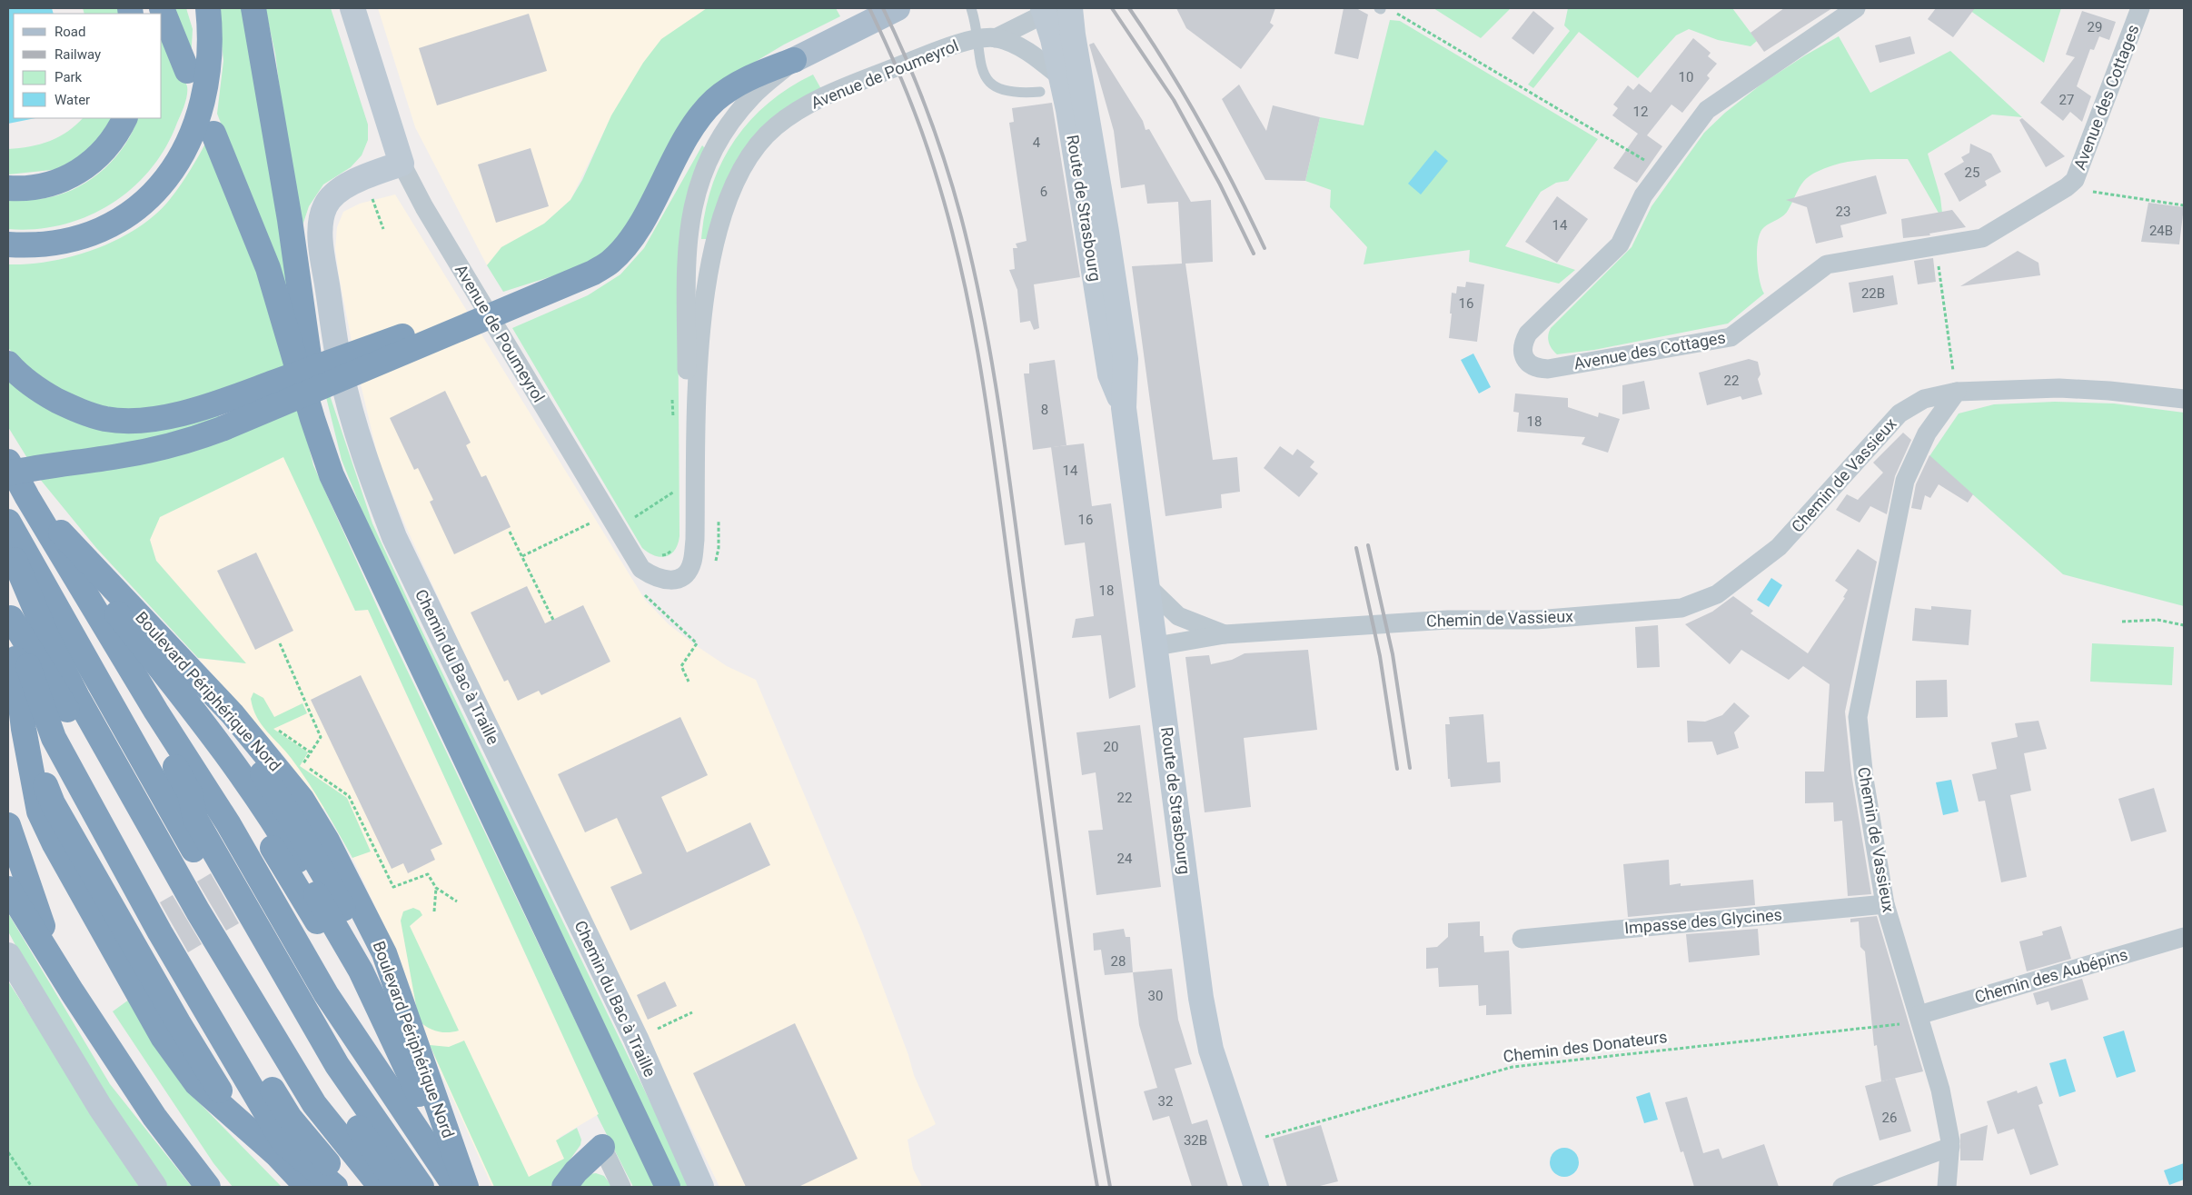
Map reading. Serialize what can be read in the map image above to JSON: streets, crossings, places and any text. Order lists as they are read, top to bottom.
{
  "streets": {
    "highway": ["Boulevard Périphérique Nord"],
    "main road": ["Avenue de Poumeyrol", "Route de Strasbourg", "Chemin du Bac à Traille"],
    "street": [
      "Avenue des Cottages",
      "Chemin de Vassieux",
      "Impasse des Glycines",
      "Chemin des Aubépins"
    ],
    "path": ["Chemin des Donateurs"]
  },
  "crossings": [
    ["Avenue de Poumeyrol", "Route de Strasbourg"],
    ["Avenue de Poumeyrol", "Chemin du Bac à Traille"],
    ["Route de Strasbourg", "Chemin de Vassieux"],
    ["Chemin de Vassieux", "Impasse des Glycines"],
    ["Chemin de Vassieux", "Chemin des Aubépins"],
    ["Chemin de Vassieux", "Chemin des Donateurs"],
    ["Chemin des Aubépins", "Chemin des Donateurs"]
  ],
  "house_numbers": [
    "29",
    "10",
    "27",
    "12",
    "4",
    "25",
    "6",
    "23",
    "14",
    "24B",
    "22B",
    "16",
    "22",
    "8",
    "18",
    "14",
    "16",
    "18",
    "20",
    "22",
    "24",
    "28",
    "30",
    "32",
    "26",
    "32B"
  ],
  "legend": [
    "Road",
    "Railway",
    "Park",
    "Water"
  ]
}
